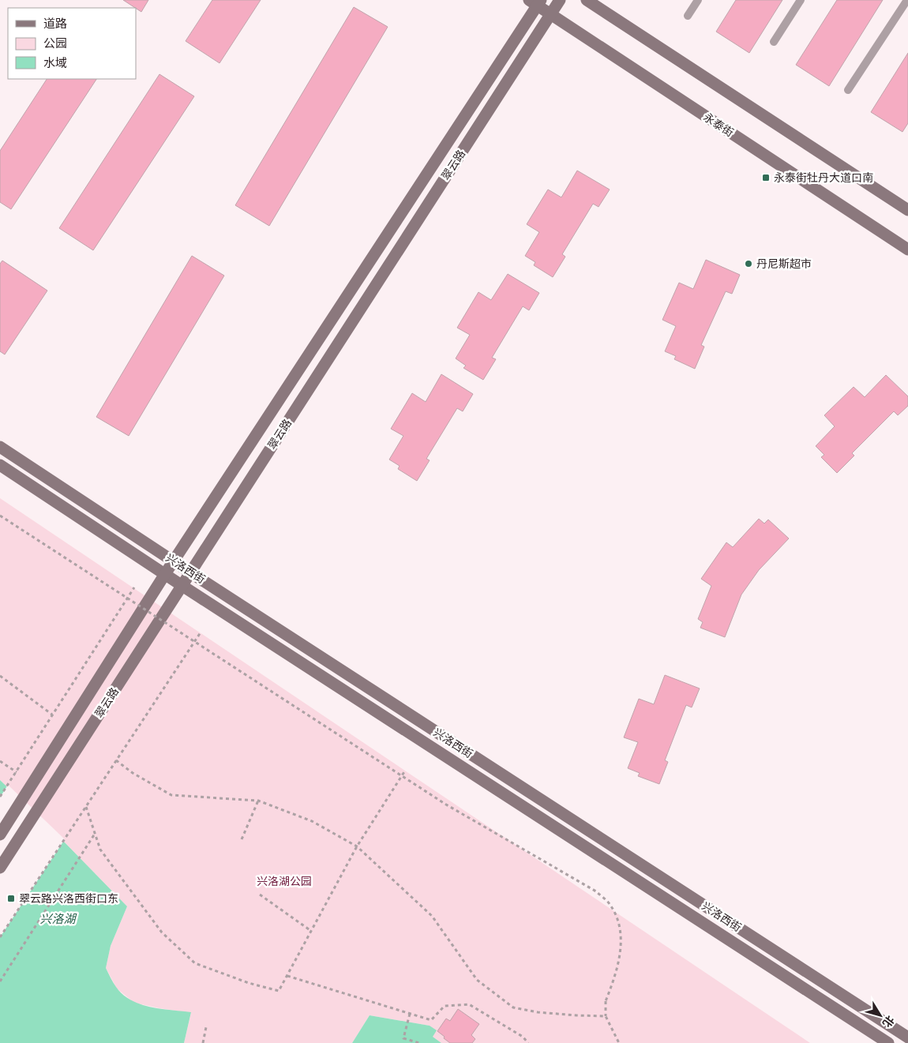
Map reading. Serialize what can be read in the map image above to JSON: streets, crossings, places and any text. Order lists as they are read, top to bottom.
{
  "streets": {
    "street": ["永泰街", "翠云路", "兴洛西街"]
  },
  "crossings": [
    ["永泰街", "翠云路"],
    ["翠云路", "兴洛西街"]
  ],
  "water": ["兴洛湖"],
  "parks": ["兴洛湖公园"],
  "places": {
    "transit": ["永泰街牡丹大道口南", "翠云路兴洛西街口东"],
    "other": ["丹尼斯超市"]
  },
  "legend": ["道路", "公园", "水域"],
  "north": "bottom right"
}
